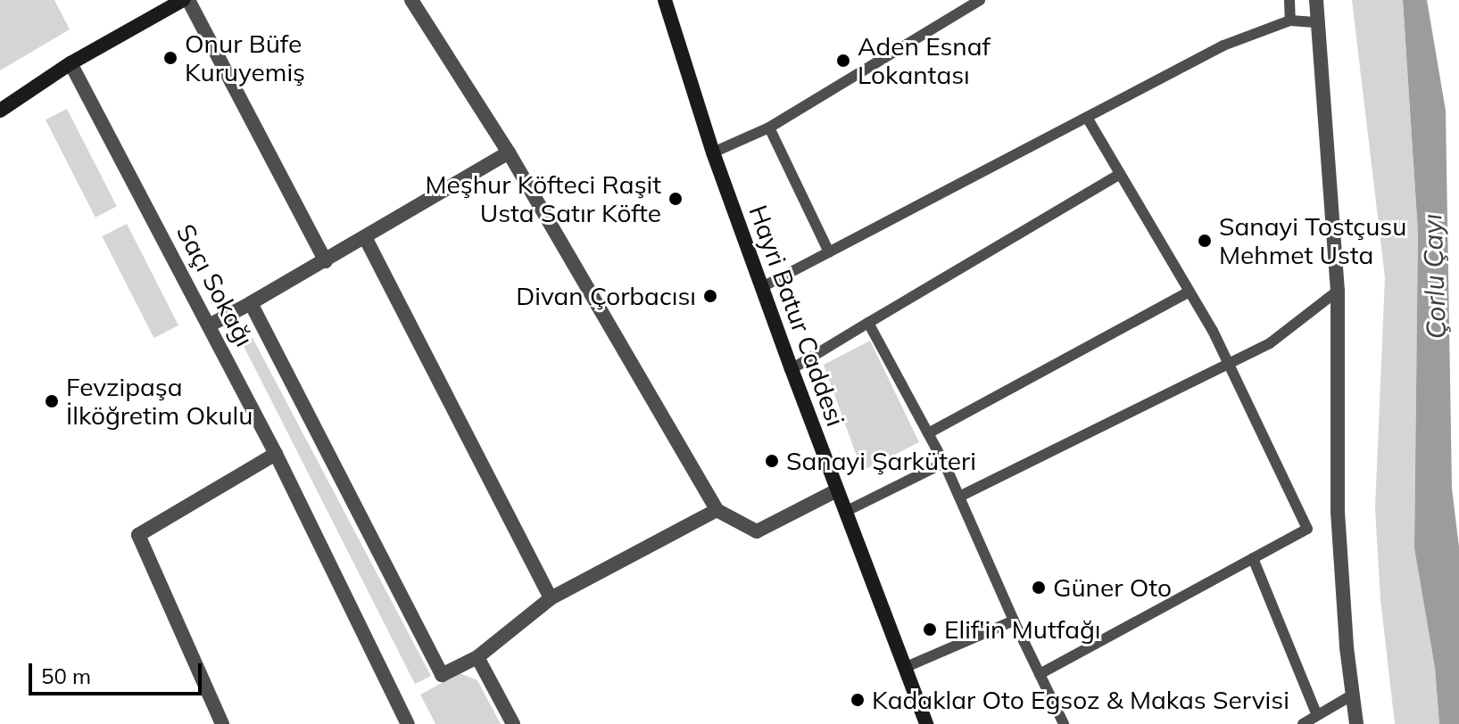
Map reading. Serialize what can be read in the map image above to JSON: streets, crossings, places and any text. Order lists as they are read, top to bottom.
{
  "streets": {
    "main road": ["Hayri Batur Caddesi"],
    "street": ["Saçı Sokağı"]
  },
  "water": ["Çorlu Çayı"],
  "places": [
    "Onur Büfe Kuruyemiş",
    "Aden Esnaf Lokantası",
    "Meşhur Köfteci Raşit Usta Satır Köfte",
    "Sanayi Tostçusu Mehmet Usta",
    "Divan Çorbacısı",
    "Fevzipaşa İlköğretim Okulu",
    "Sanayi Şarküteri",
    "Güner Oto",
    "Elif'in Mutfağı",
    "Kadaklar Oto Egsoz & Makas Servisi"
  ],
  "scale_bar": "50 m"
}
